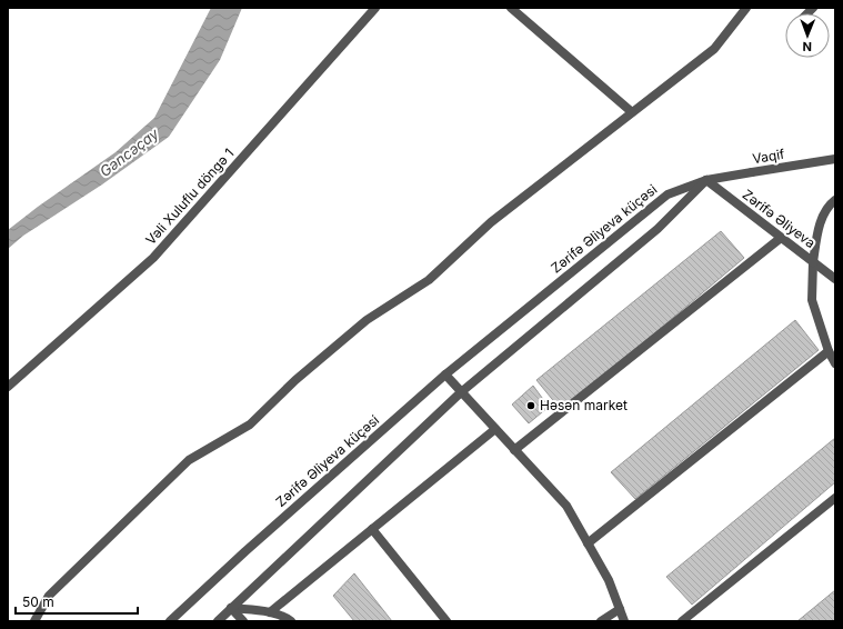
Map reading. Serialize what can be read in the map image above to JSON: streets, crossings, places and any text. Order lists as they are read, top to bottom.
{
  "streets": {
    "street": [
      "Vaqif",
      "Vəli Xuluflu döngə 1",
      "Zərifə Əliyeva",
      "Zərifə Əliyeva küçəsi"
    ]
  },
  "crossings": [
    ["Vaqif", "Zərifə Əliyeva"],
    ["Vaqif", "Zərifə Əliyeva küçəsi"],
    ["Zərifə Əliyeva", "Zərifə Əliyeva küçəsi"]
  ],
  "water": ["Gəncəçay"],
  "places": ["Həsən market"],
  "scale_bar": "50 m",
  "north": "bottom"
}
